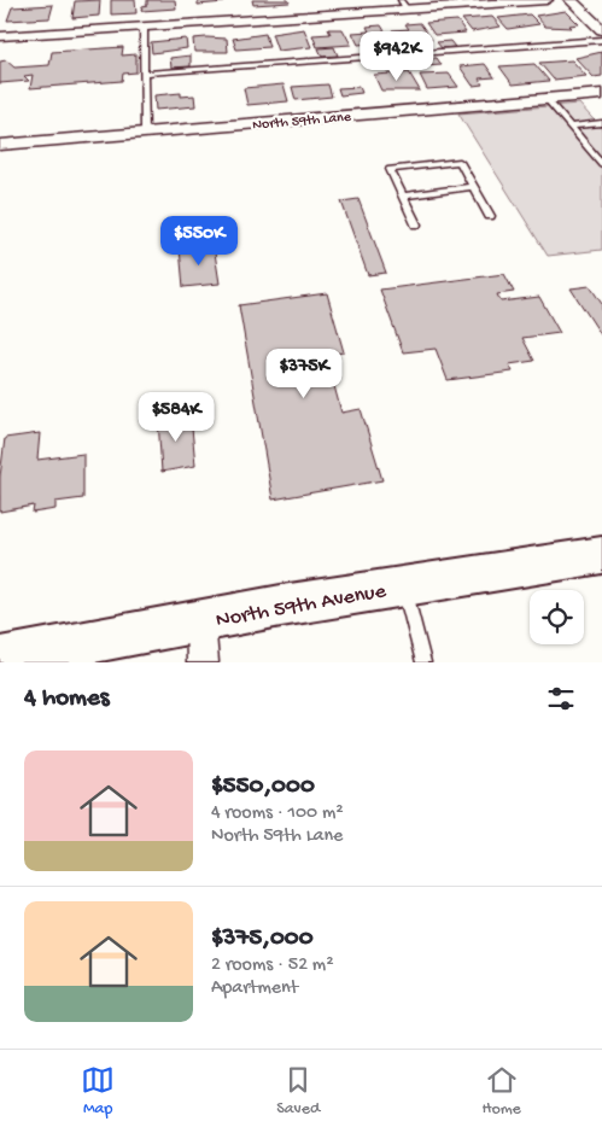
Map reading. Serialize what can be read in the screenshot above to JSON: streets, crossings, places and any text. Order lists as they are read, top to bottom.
{
  "streets": {
    "main road": ["North 59th Avenue"],
    "street": ["North 59th Lane"]
  },
  "page": {
    "price": [
      "$942K",
      "$550K",
      "$375K",
      "$584K"
    ],
    "heading": "4 homes",
    "list": [
      {
        "name": "$550,000",
        "note": "4 rooms · 100 m² · North 59th Lane"
      },
      {
        "name": "$375,000",
        "note": "2 rooms · 52 m² · Apartment"
      }
    ],
    "tabs": ["Map", "Saved", "Home"]
  }
}
